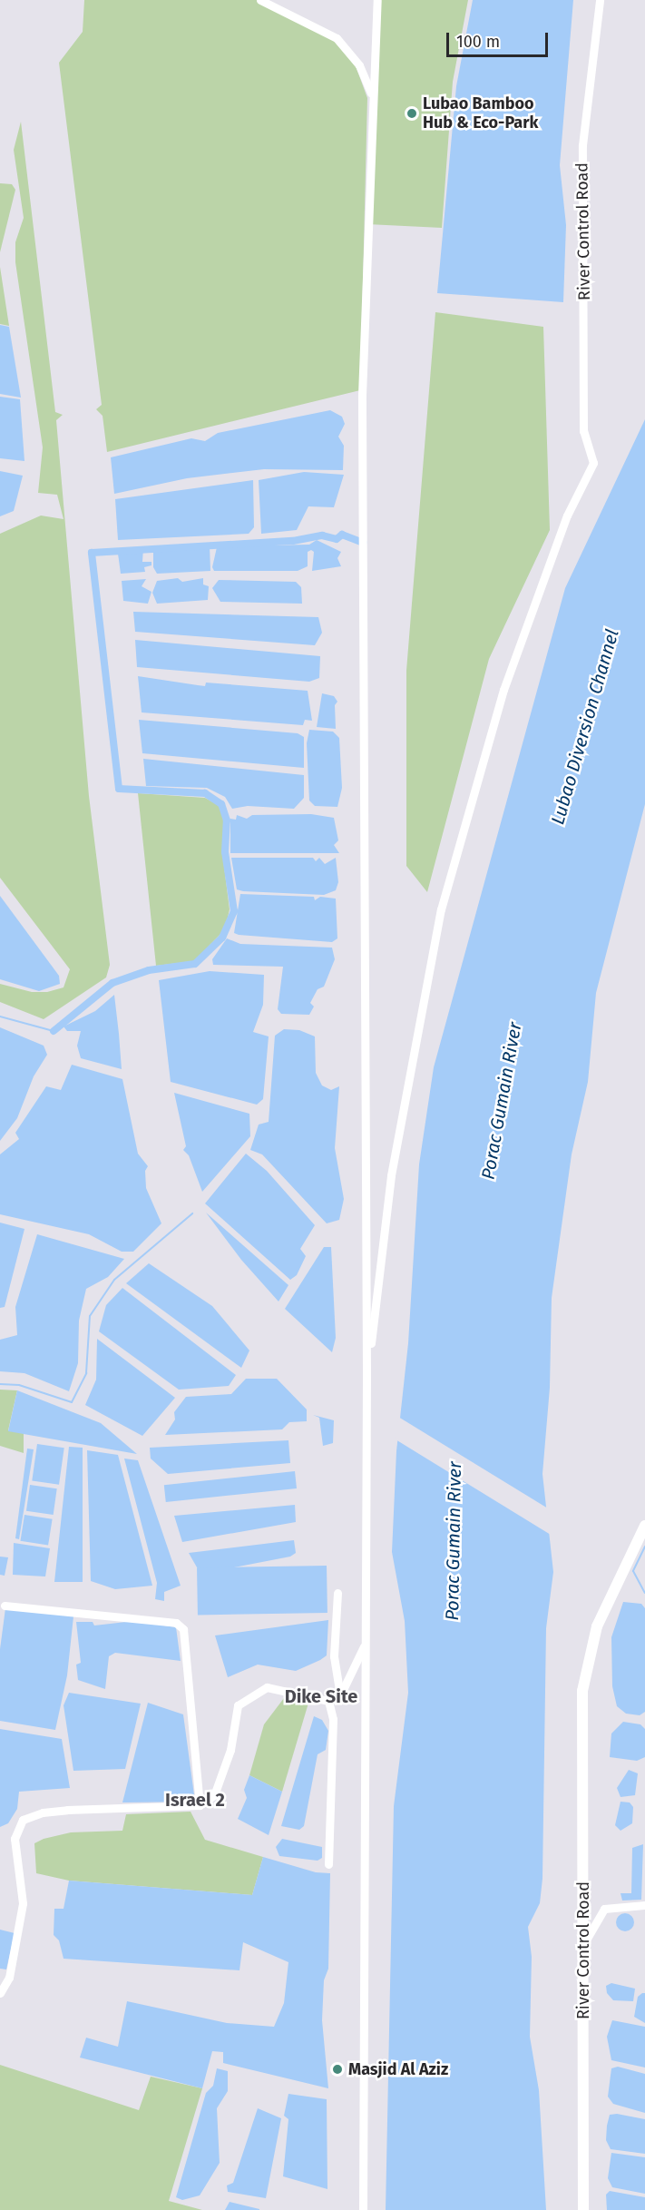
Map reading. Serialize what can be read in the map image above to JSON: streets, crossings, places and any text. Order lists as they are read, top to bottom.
{
  "streets": {
    "street": ["River Control Road"]
  },
  "districts": ["Dike Site", "Israel 2"],
  "water": ["Lubao Diversion Channel", "Porac Gumain River"],
  "places": ["Lubao Bamboo Hub & Eco-Park", "Masjid Al Aziz"],
  "scale_bar": "100 m"
}
